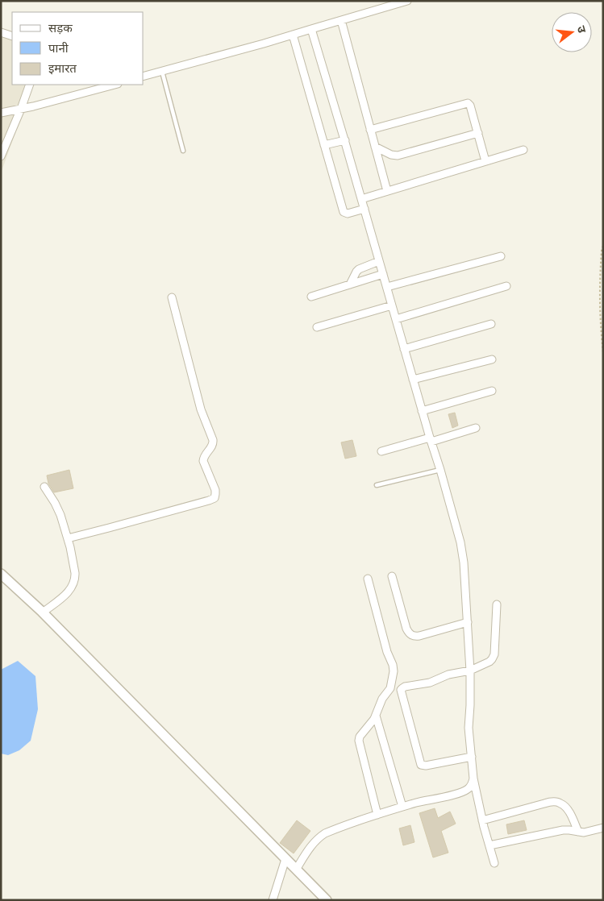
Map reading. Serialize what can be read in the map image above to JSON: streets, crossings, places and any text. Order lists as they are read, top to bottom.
{
  "legend": ["सड़क", "पानी", "इमारत"],
  "north": "right"
}
